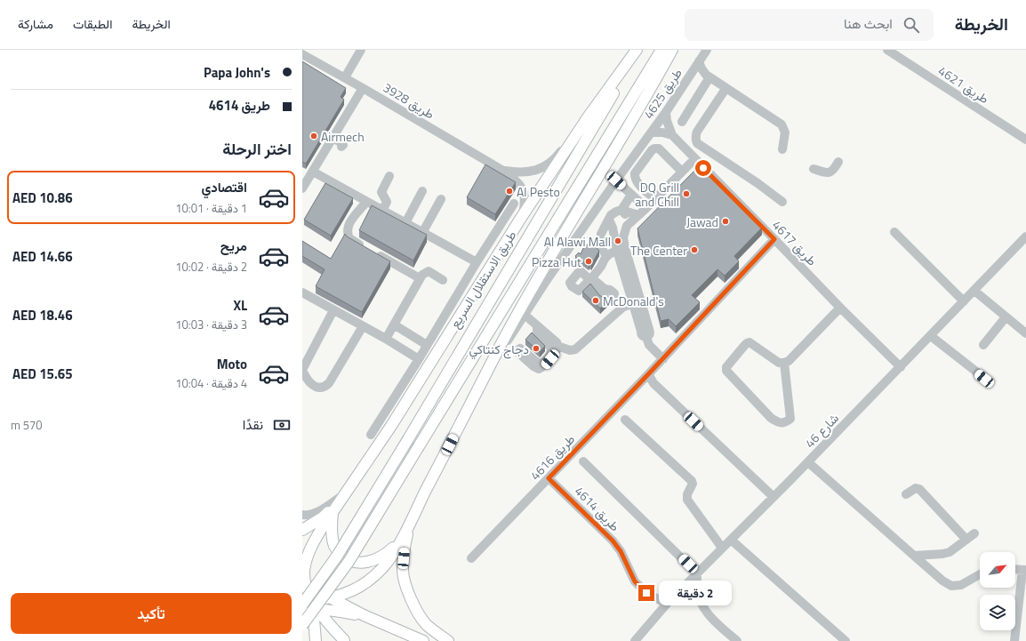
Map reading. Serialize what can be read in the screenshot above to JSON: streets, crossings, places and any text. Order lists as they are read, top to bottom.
{
  "streets": {
    "main road": ["طريق الاستقلال السريع"],
    "street": [
      "طريق 4621",
      "طريق 4625",
      "طريق 3928",
      "طريق 4617",
      "شارع 46",
      "طريق 4616",
      "طريق 4614"
    ]
  },
  "crossings": [
    ["طريق 4625", "طريق 4617"],
    ["طريق 3928", "طريق الاستقلال السريع"],
    ["طريق 4617", "شارع 46"],
    ["طريق 4617", "طريق 4616"],
    ["شارع 46", "طريق 4614"],
    ["طريق 4616", "طريق 4614"]
  ],
  "places": [
    "Airmech",
    "Al Pesto",
    "DQ Grill and Chill",
    "Jawad",
    "Al Alawi Mall",
    "The Center",
    "Pizza Hut",
    "McDonald's",
    "دجاج كنتاكي"
  ],
  "north": "top right",
  "page": {
    "header": "الخريطة",
    "search": "ابحث هنا",
    "nav": ["الخريطة", "الطبقات", "مشاركة"],
    "banner": ["Papa John's", "طريق 4614"],
    "heading": "اختر الرحلة",
    "list": [
      {
        "name": "اقتصادي",
        "note": "1 دقيقة · 10:01",
        "value": "AED 10.86"
      },
      {
        "name": "مريح",
        "note": "2 دقيقة · 10:02",
        "value": "AED 14.66"
      },
      {
        "name": "XL",
        "note": "3 دقيقة · 10:03",
        "value": "AED 18.46"
      },
      {
        "name": "Moto",
        "note": "4 دقيقة · 10:04",
        "value": "AED 15.65"
      }
    ],
    "pay": ["نقدًا", "570 m"],
    "bubble": "2 دقيقة",
    "buttons": "تأكيد"
  }
}
